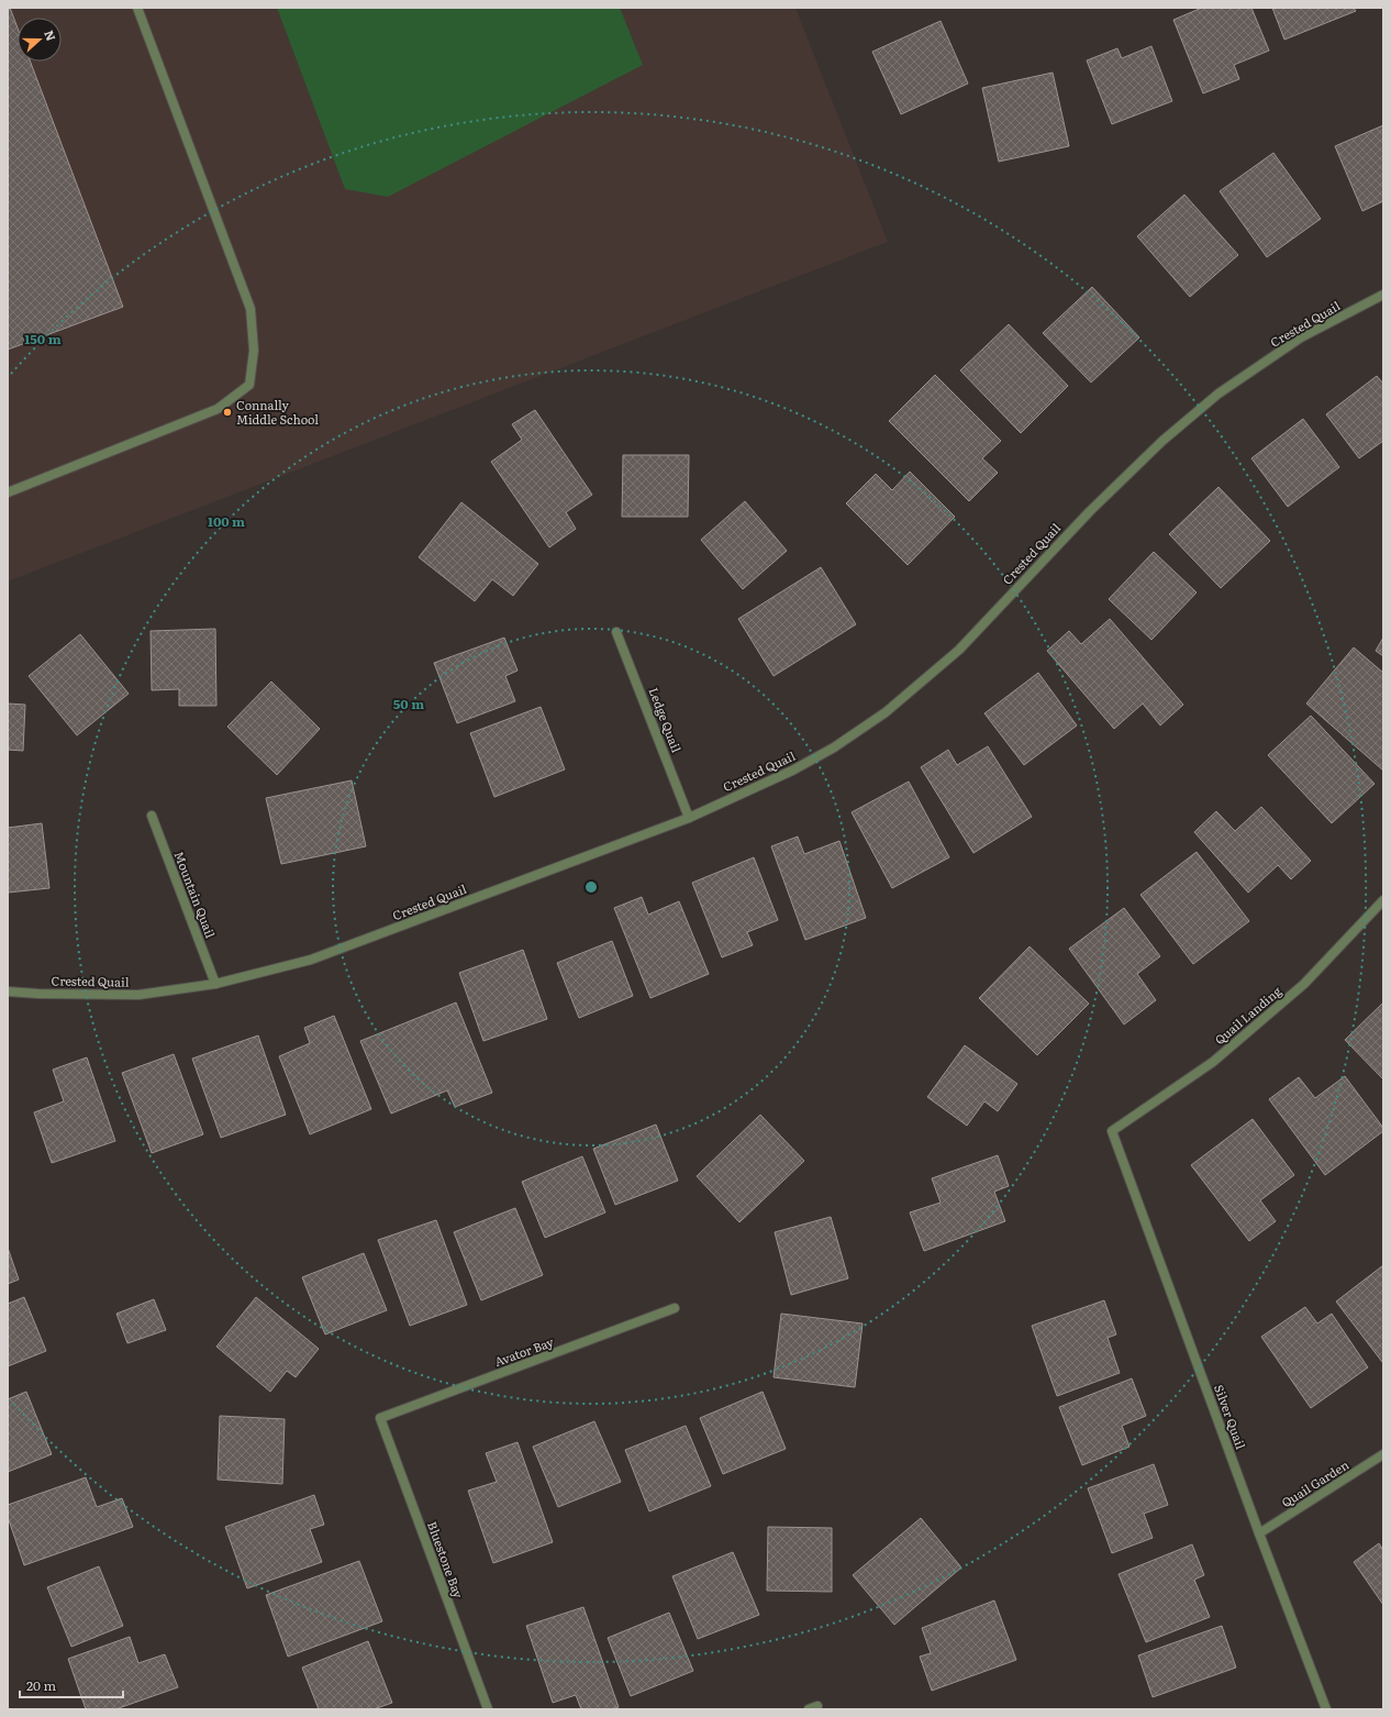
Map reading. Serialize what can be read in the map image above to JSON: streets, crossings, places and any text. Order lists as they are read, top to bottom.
{
  "streets": {
    "street": [
      "Crested Quail",
      "Ledge Quail",
      "Mountain Quail",
      "Quail Landing",
      "Avator Bay",
      "Silver Quail",
      "Quail Garden",
      "Bluestone Bay"
    ]
  },
  "crossings": [
    ["Crested Quail", "Ledge Quail"],
    ["Crested Quail", "Mountain Quail"],
    ["Quail Landing", "Silver Quail"],
    ["Avator Bay", "Bluestone Bay"],
    ["Silver Quail", "Quail Garden"]
  ],
  "places": ["Connally Middle School"],
  "scale_bar": "20 m",
  "north": "right",
  "rings": ["150 m", "100 m", "50 m"]
}
